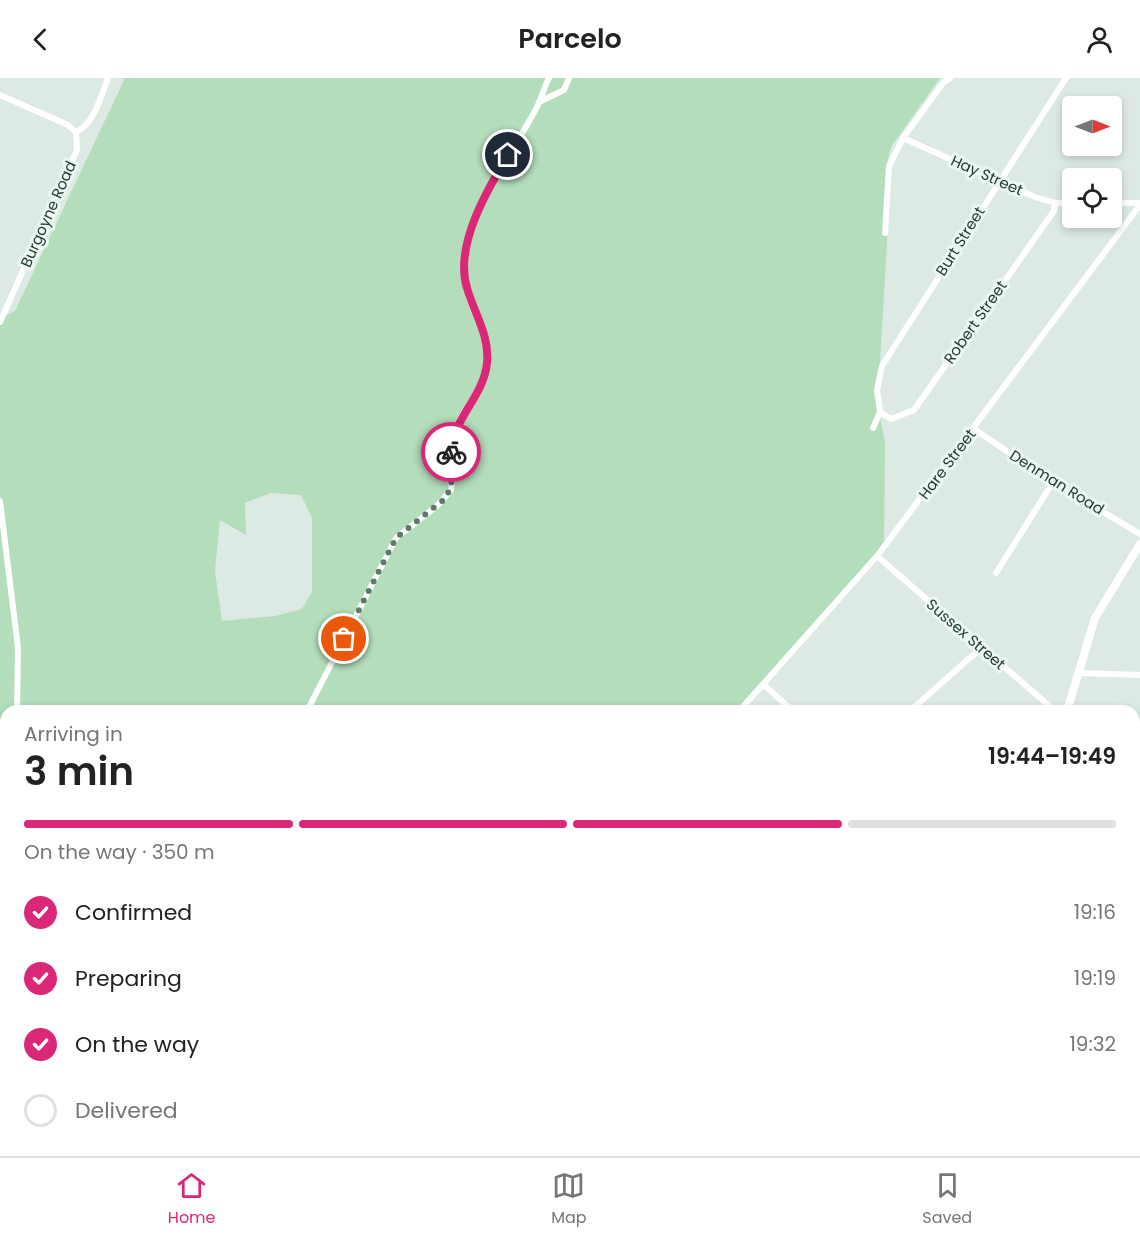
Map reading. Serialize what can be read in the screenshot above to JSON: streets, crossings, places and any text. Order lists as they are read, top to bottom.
{
  "streets": {
    "street": [
      "Hay Street",
      "Burgoyne Road",
      "Burt Street",
      "Robert Street",
      "Hare Street",
      "Denman Road",
      "Sussex Street"
    ]
  },
  "crossings": [
    ["Hay Street", "Burt Street"],
    ["Hay Street", "Robert Street"],
    ["Burt Street", "Robert Street"],
    ["Hare Street", "Denman Road"],
    ["Hare Street", "Sussex Street"]
  ],
  "north": "right",
  "page": {
    "header": "Parcelo",
    "heading": ["3 min", "Arriving in", "19:44–19:49"],
    "bar": "On the way · 350 m",
    "list": [
      ["Confirmed", "19:16"],
      ["Preparing", "19:19"],
      ["On the way", "19:32"],
      "Delivered"
    ],
    "tabs": ["Home", "Map", "Saved"]
  }
}
